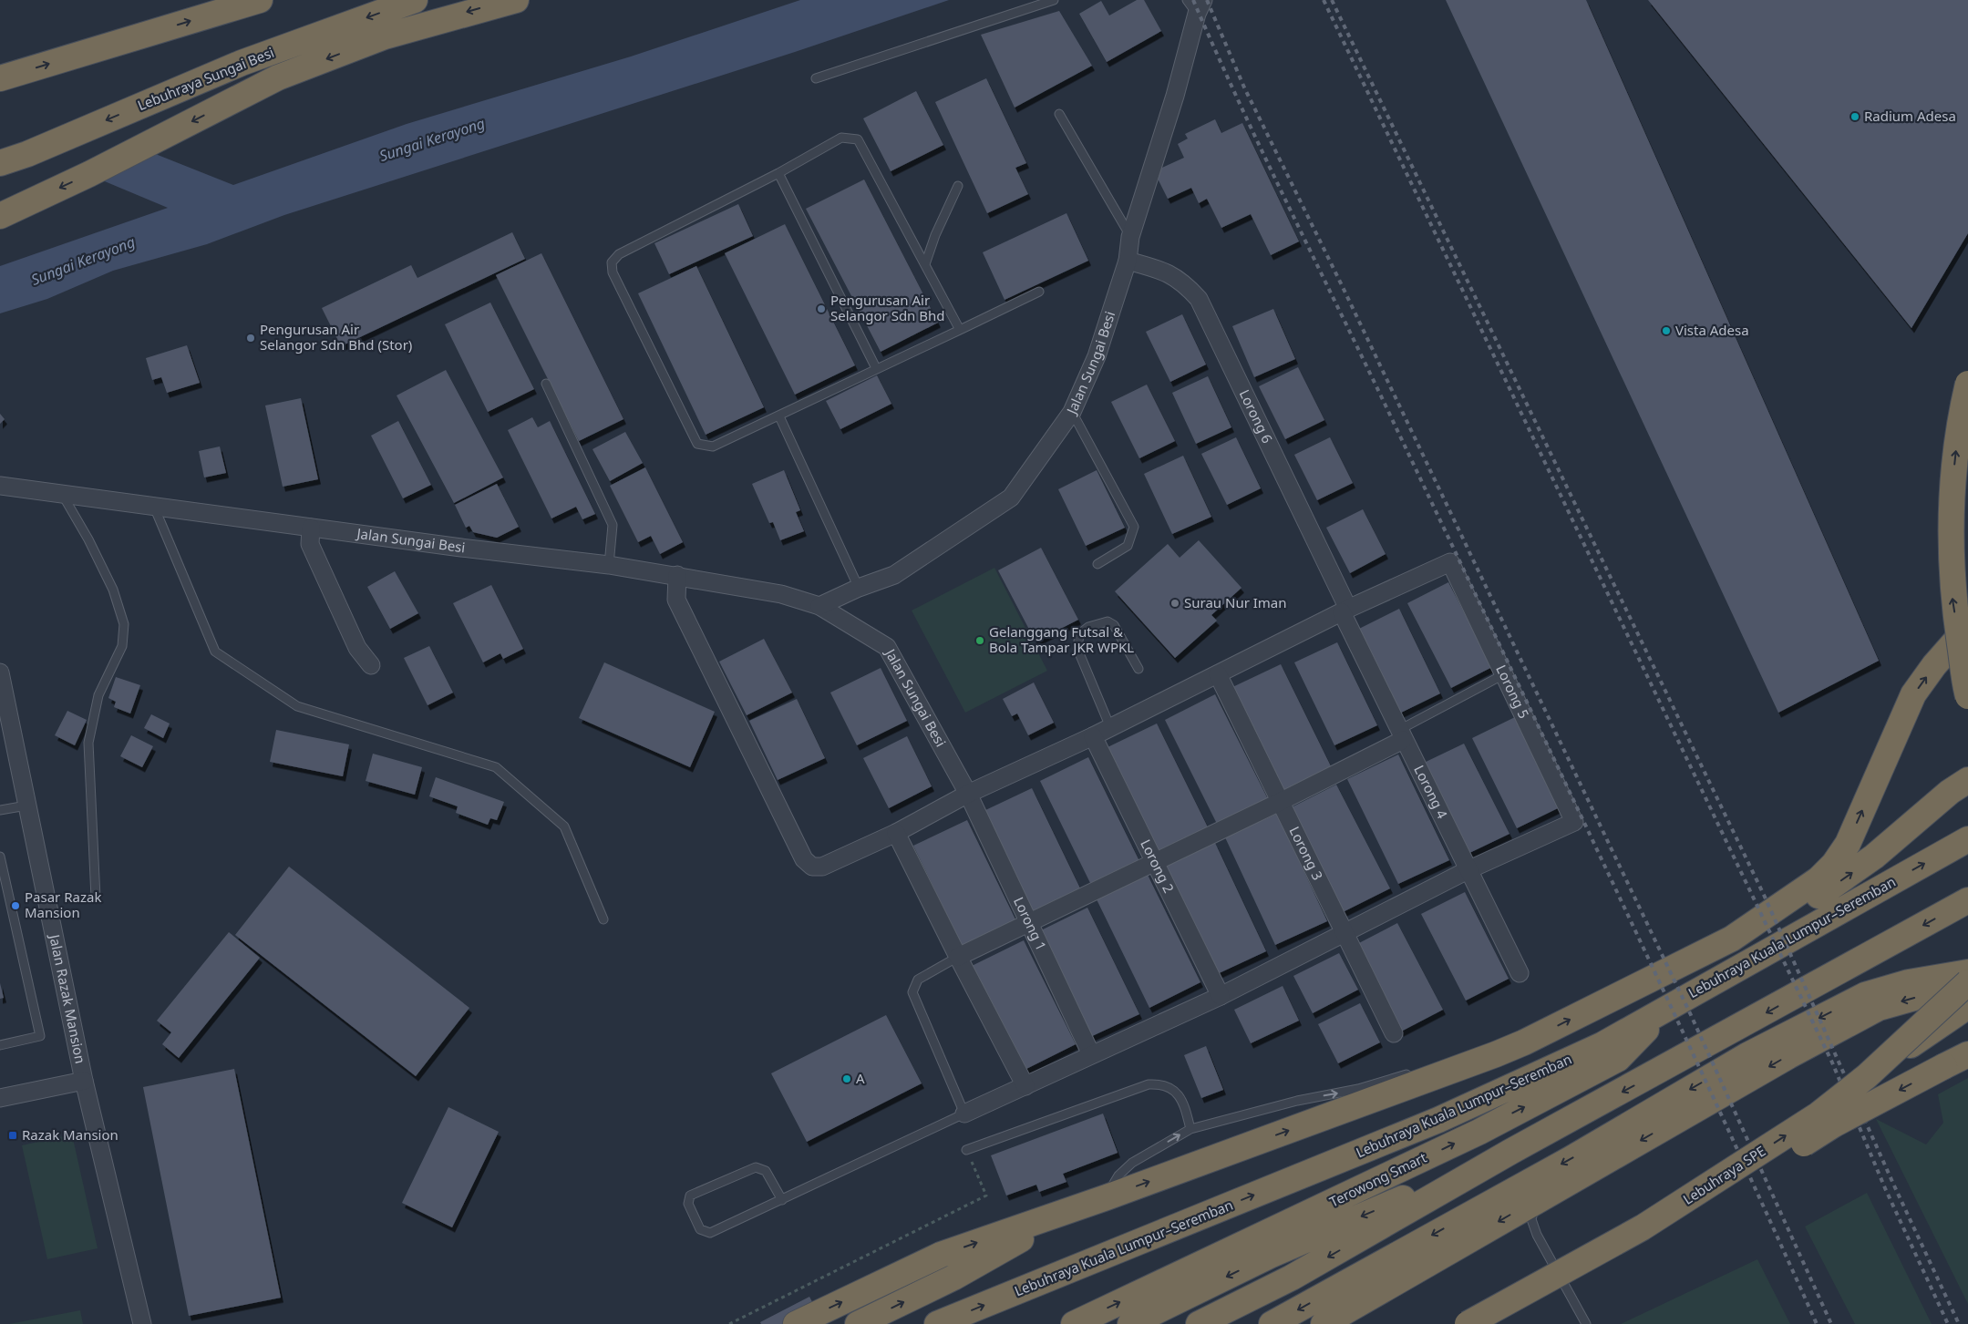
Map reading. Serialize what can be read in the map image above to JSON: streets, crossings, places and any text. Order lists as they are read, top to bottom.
{
  "streets": {
    "highway": [
      "Lebuhraya Sungai Besi",
      "Lebuhraya Kuala Lumpur–Seremban",
      "Lebuhraya SPE",
      "Terowong Smart"
    ],
    "street": [
      "Jalan Sungai Besi",
      "Lorong 6",
      "Lorong 5",
      "Lorong 4",
      "Lorong 3",
      "Lorong 2",
      "Lorong 1",
      "Jalan Razak Mansion"
    ]
  },
  "crossings": [
    ["Jalan Sungai Besi", "Lorong 6"],
    ["Jalan Sungai Besi", "Lorong 1"],
    ["Lorong 6", "Lorong 5"],
    ["Lorong 6", "Lorong 4"],
    ["Lorong 5", "Lorong 4"],
    ["Lebuhraya Kuala Lumpur–Seremban", "Terowong Smart"]
  ],
  "water": ["Sungai Kerayong"],
  "places": {
    "other": [
      "Radium Adesa",
      "Pengurusan Air Selangor Sdn Bhd",
      "Vista Adesa",
      "Pengurusan Air Selangor Sdn Bhd (Stor)",
      "Surau Nur Iman",
      "Gelanggang Futsal & Bola Tampar JKR WPKL",
      "Pasar Razak Mansion",
      "A"
    ],
    "transit": ["Razak Mansion"]
  }
}
